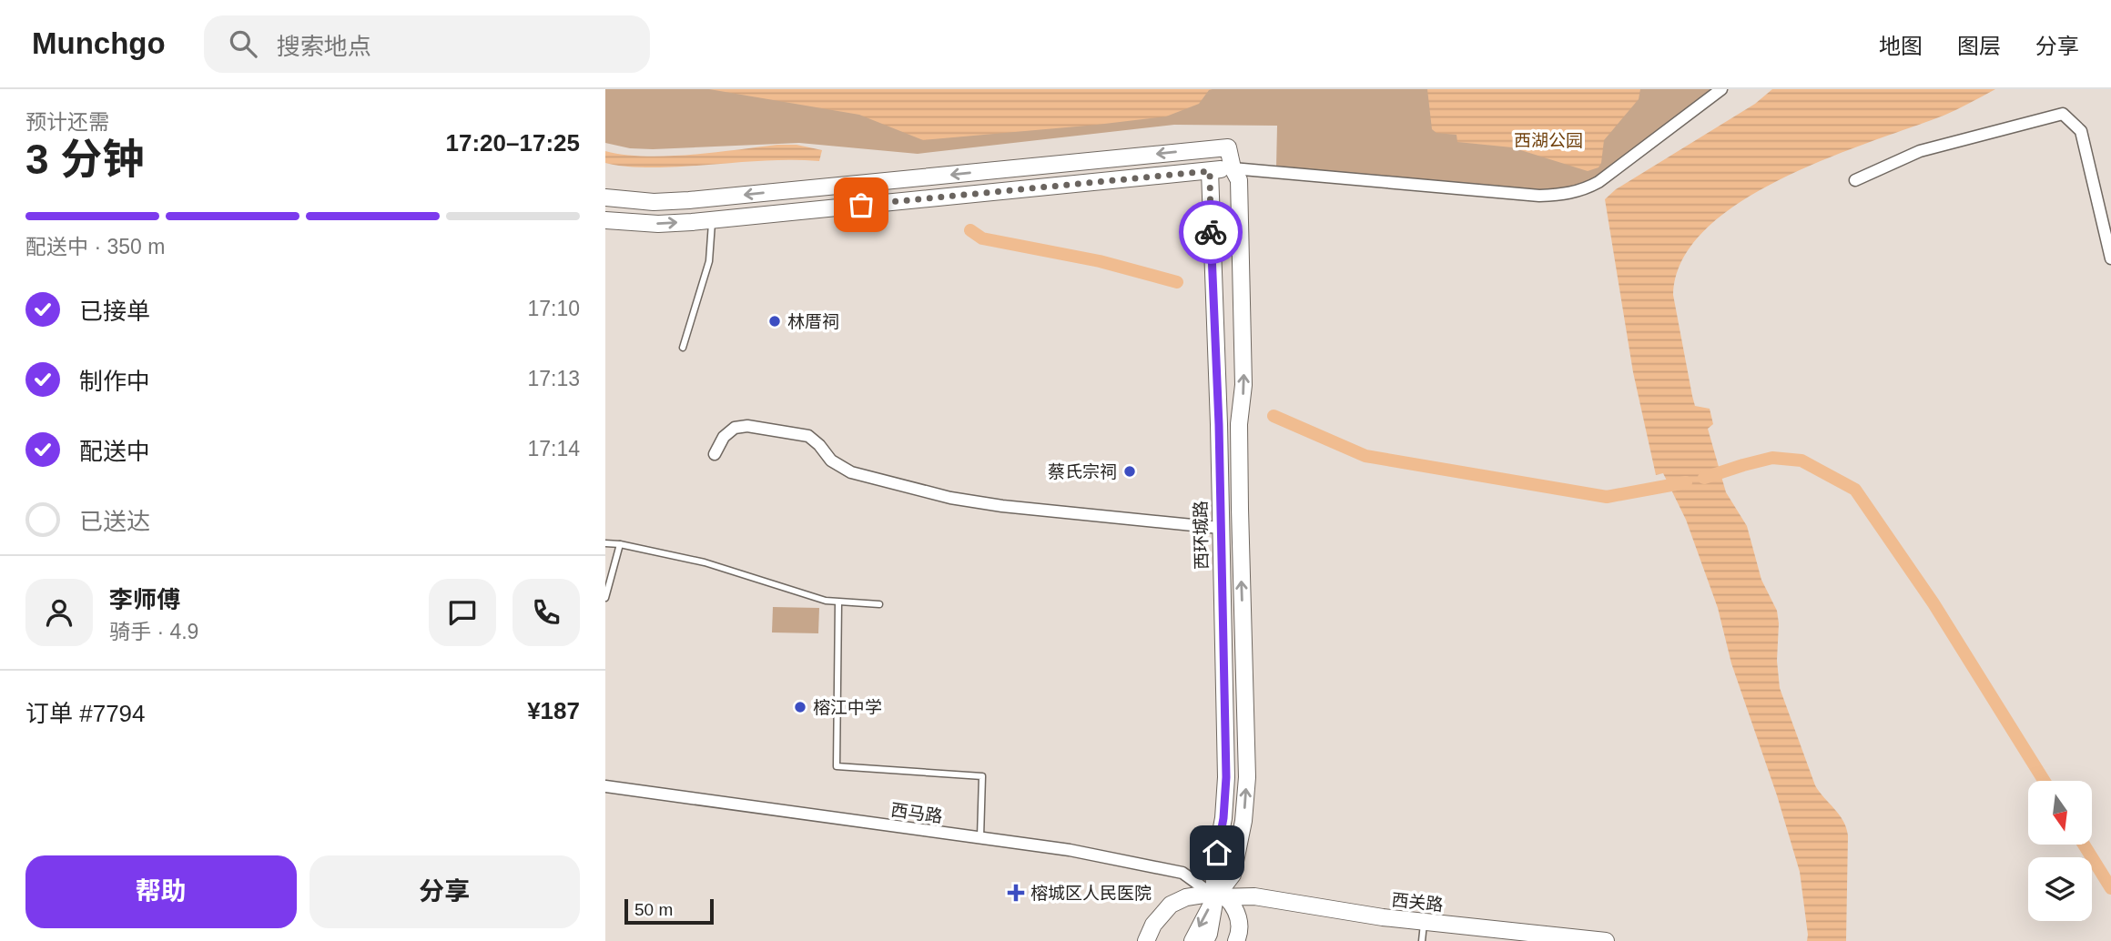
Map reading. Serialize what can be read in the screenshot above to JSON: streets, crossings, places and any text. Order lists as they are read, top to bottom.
{
  "streets": {
    "main road": ["西环城路", "西关路"],
    "street": ["西马路"]
  },
  "crossings": [
    ["西环城路", "西马路"],
    ["西环城路", "西关路"],
    ["西马路", "西关路"]
  ],
  "parks": ["西湖公园"],
  "places": {
    "other": ["林厝祠", "蔡氏宗祠", "榕江中学"],
    "health": ["榕城区人民医院"]
  },
  "scale_bar": "50 m",
  "north": "bottom",
  "page": {
    "header": "Munchgo",
    "search": "搜索地点",
    "nav": ["地图", "图层", "分享"],
    "heading": ["3 分钟", "预计还需", "17:20–17:25"],
    "panel": [
      "李师傅",
      "骑手 · 4.9",
      "订单 #7794",
      "¥187"
    ],
    "bar": "配送中 · 350 m",
    "list": [
      ["已接单", "17:10"],
      ["制作中", "17:13"],
      ["配送中", "17:14"],
      "已送达"
    ],
    "buttons": ["帮助", "分享"],
    "scale": "50 m"
  }
}
